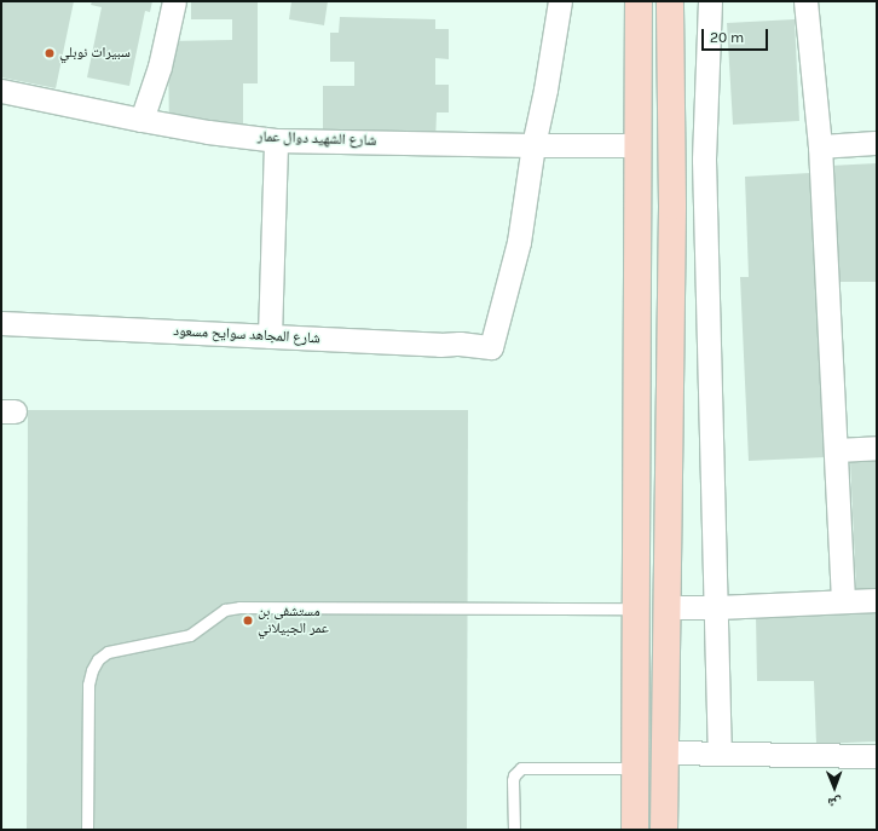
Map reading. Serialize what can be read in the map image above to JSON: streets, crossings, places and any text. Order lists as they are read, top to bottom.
{
  "streets": {
    "street": ["شارع الشهيد دوال عمار", "شارع المجاهد سوايح مسعود"]
  },
  "crossings": [
    ["شارع الشهيد دوال عمار", "شارع المجاهد سوايح مسعود"]
  ],
  "places": ["سبيرات نوبلي", "مستشفى بن عمر الجبيلاني"],
  "scale_bar": "20 m",
  "north": "bottom"
}
